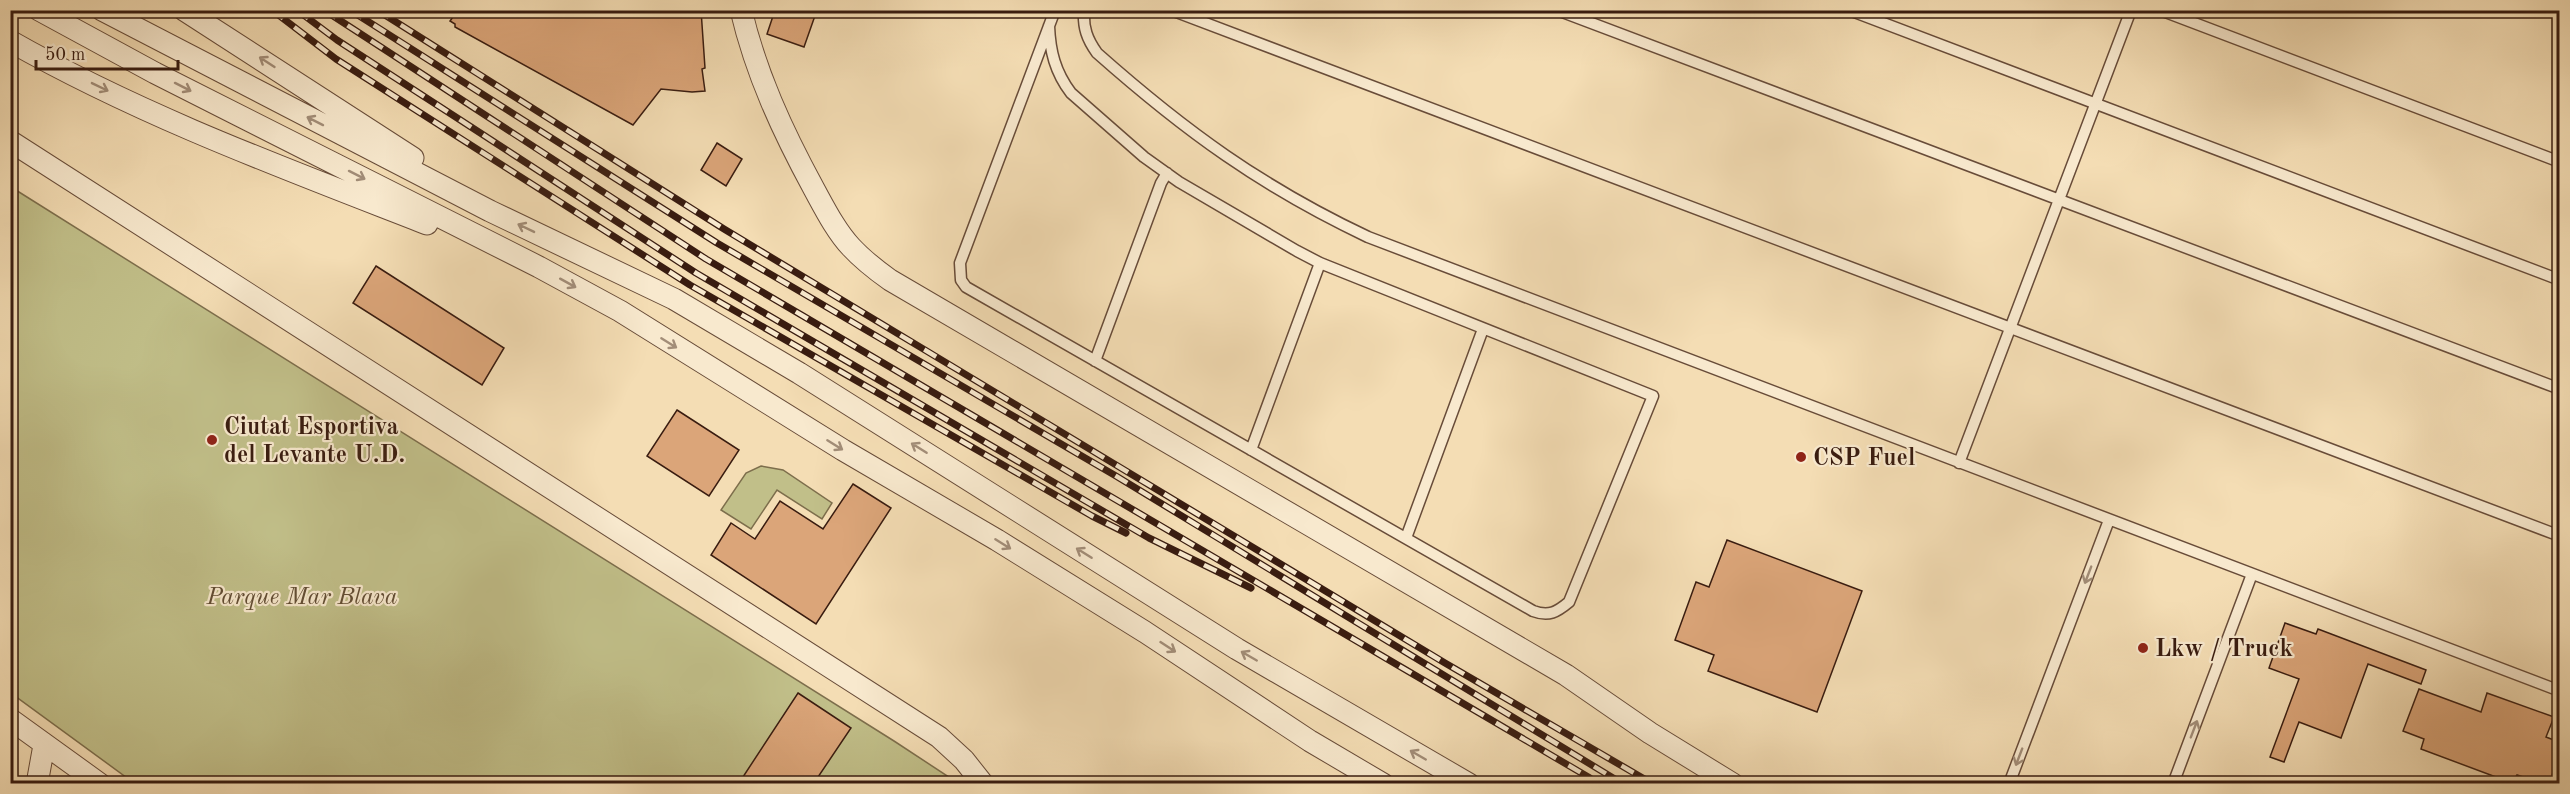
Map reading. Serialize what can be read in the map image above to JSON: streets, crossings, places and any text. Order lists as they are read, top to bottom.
{
  "parks": ["Parque Mar Blava"],
  "places": ["Ciutat Esportiva del Levante U.D.", "CSP Fuel", "Lkw / Truck"],
  "scale_bar": "50 m"
}
